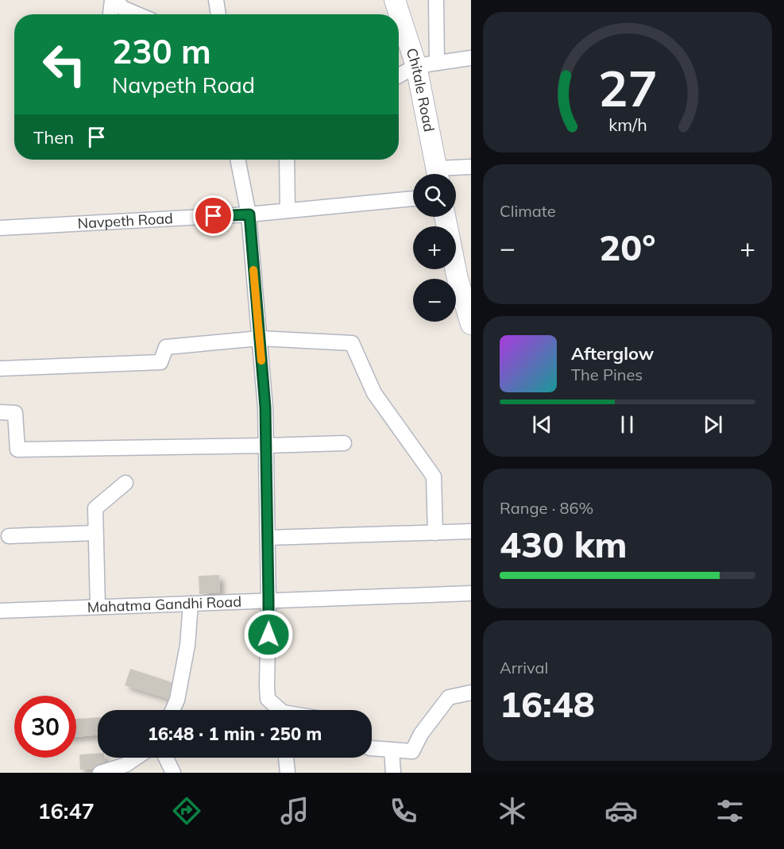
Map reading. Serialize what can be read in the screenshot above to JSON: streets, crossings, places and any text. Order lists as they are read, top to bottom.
{
  "streets": {
    "street": ["Chitale Road", "Navpeth Road", "Mahatma Gandhi Road"]
  },
  "page": {
    "turn": ["230 m", "Navpeth Road"],
    "then": "Then",
    "tile": [
      "Climate",
      ["Range · 86%", "430 km"],
      ["Arrival", "16:48"]
    ],
    "map_buttons": ["+", "−"],
    "heat": ["−", "20°", "+"],
    "song": ["Afterglow", "The Pines"],
    "limit": "30",
    "trip": "16:48 · 1 min · 250 m",
    "tabs": "16:47",
    "gauge": ["27", "km/h"]
  }
}
